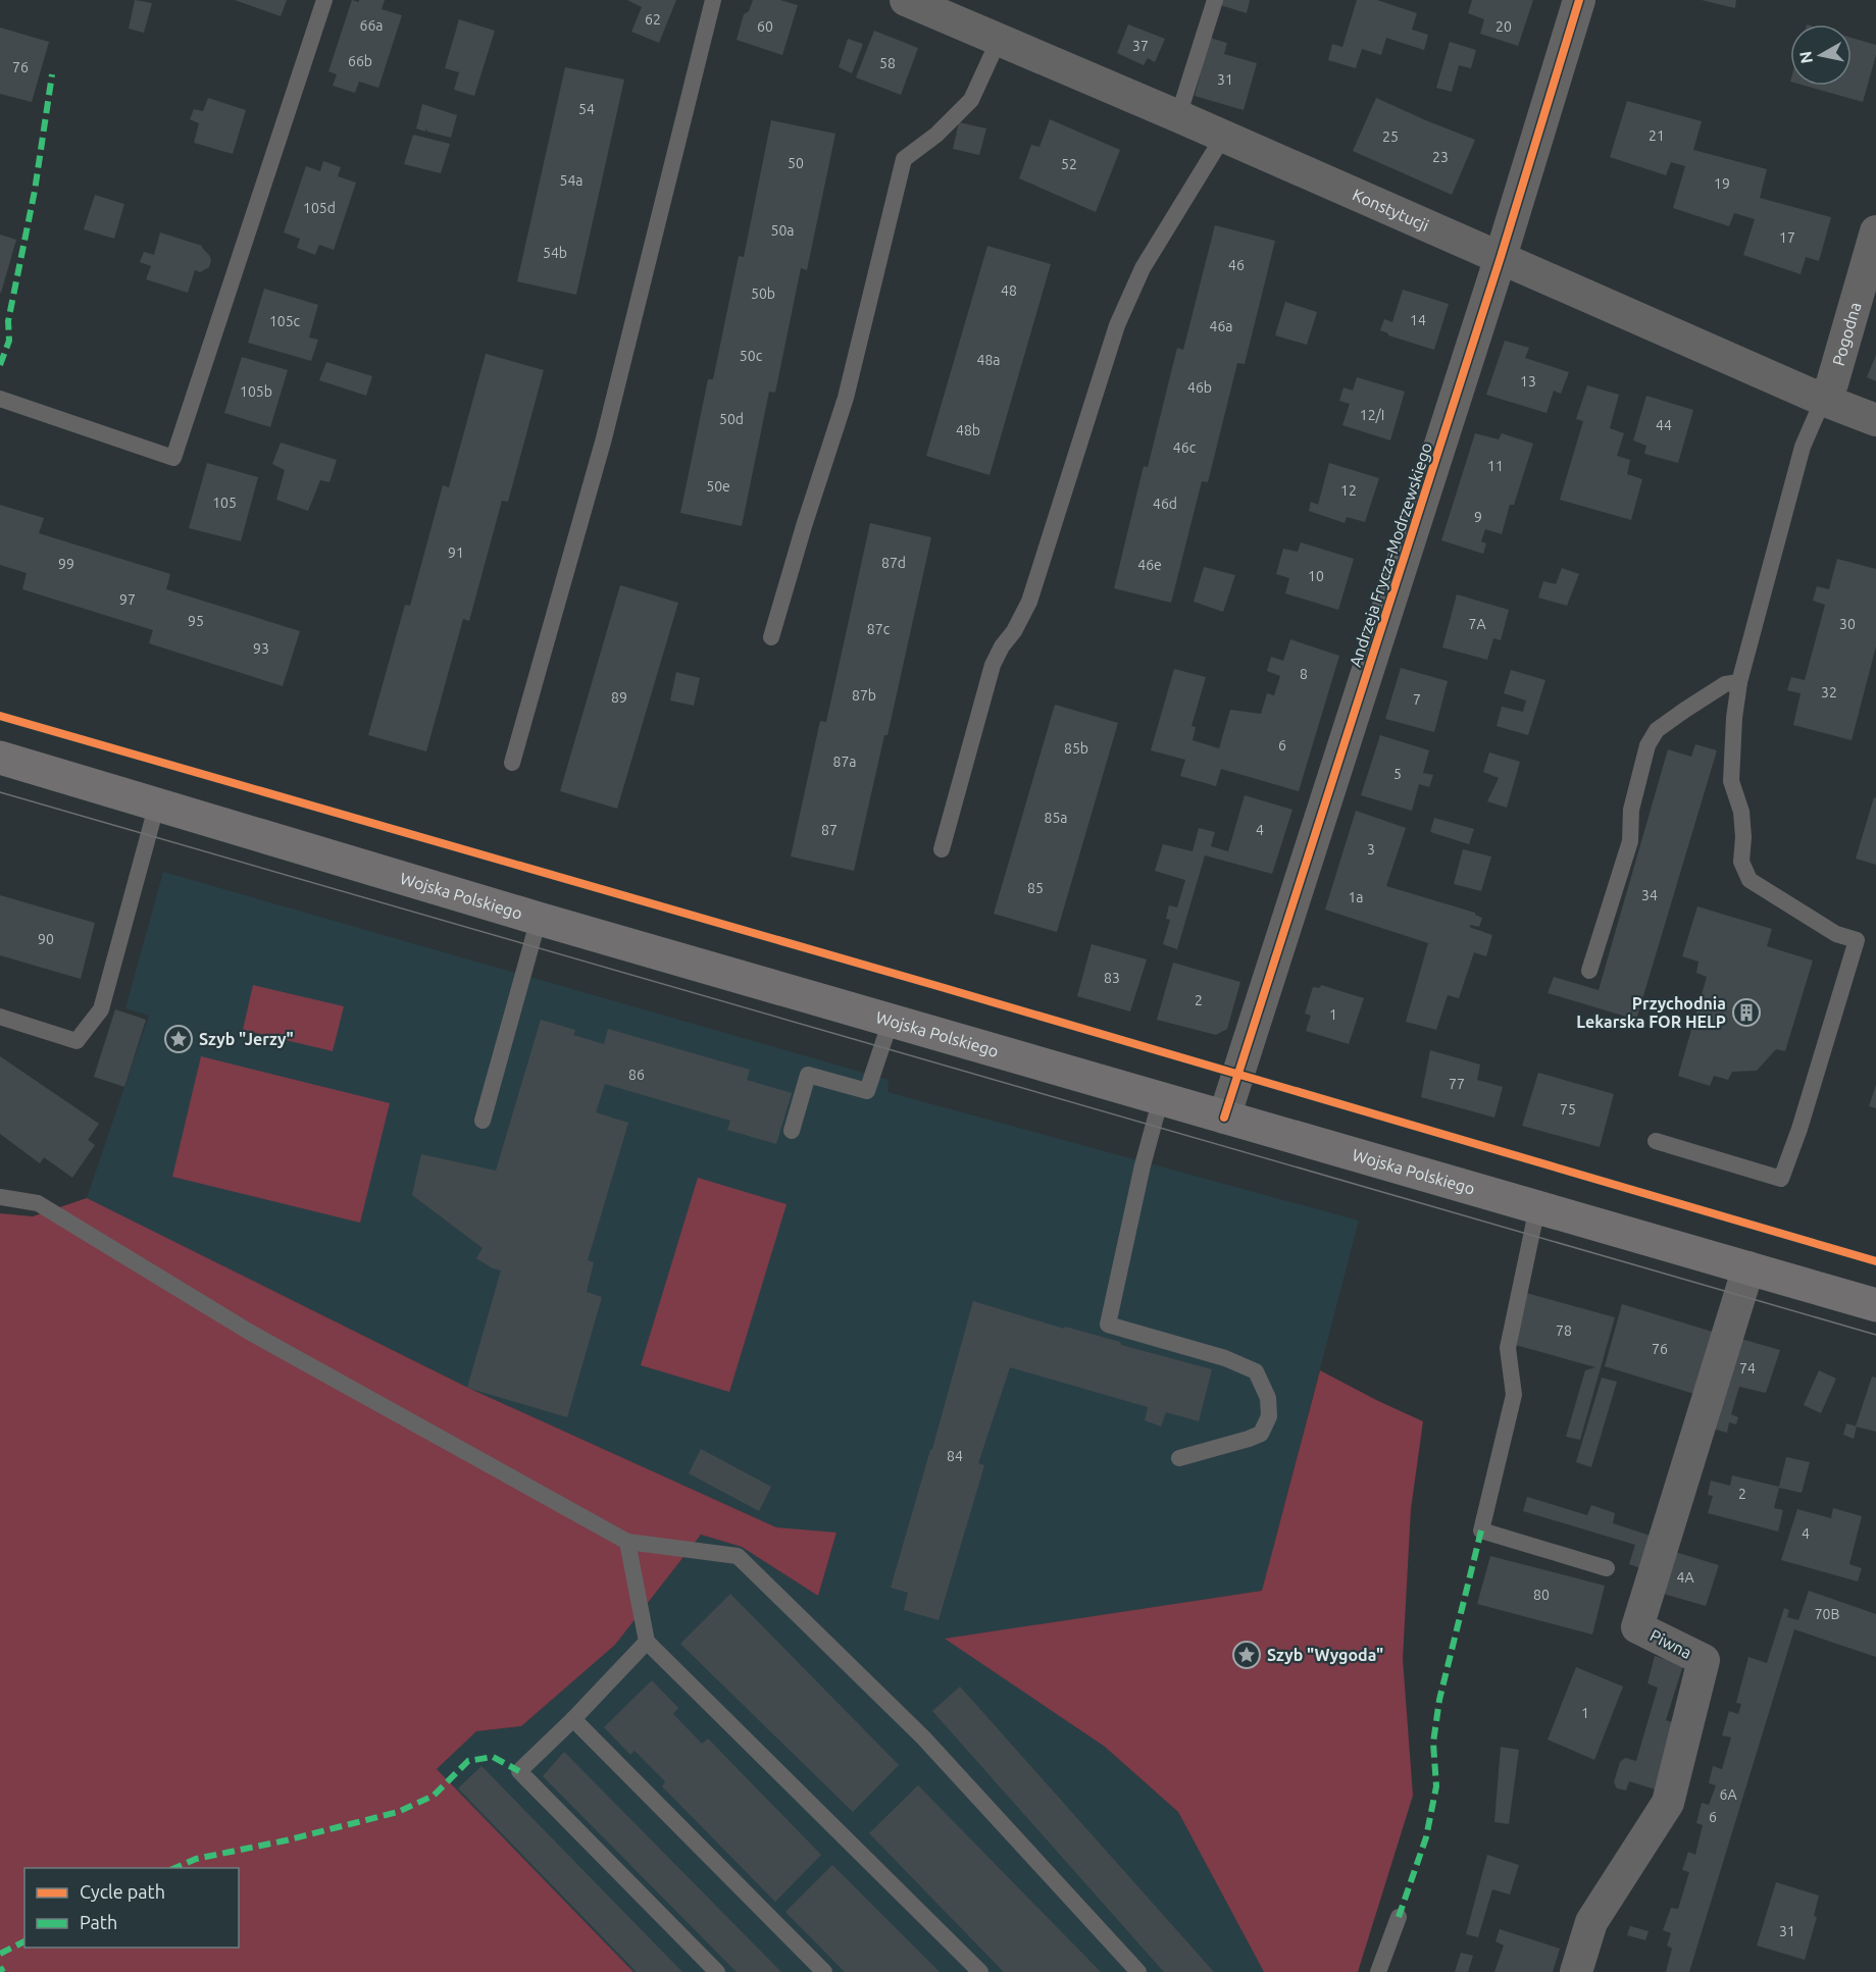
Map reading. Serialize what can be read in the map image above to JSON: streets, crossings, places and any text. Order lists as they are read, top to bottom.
{
  "streets": {
    "main road": ["Wojska Polskiego"],
    "street": [
      "Konstytucji",
      "Pogodna",
      "Andrzeja Frycza-Modrzewskiego",
      "Piwna"
    ]
  },
  "crossings": [
    ["Konstytucji", "Pogodna"],
    ["Konstytucji", "Andrzeja Frycza-Modrzewskiego"],
    ["Andrzeja Frycza-Modrzewskiego", "Wojska Polskiego"],
    ["Wojska Polskiego", "Piwna"]
  ],
  "places": {
    "building": ["Przychodnia Lekarska FOR HELP"],
    "place": ["Szyb \"Jerzy\"", "Szyb \"Wygoda\""]
  },
  "house_numbers": [
    "62",
    "66a",
    "60",
    "20",
    "37",
    "66b",
    "58",
    "76",
    "31",
    "54",
    "21",
    "25",
    "23",
    "50",
    "52",
    "54a",
    "19",
    "105d",
    "50a",
    "17",
    "54b",
    "46",
    "48",
    "50b",
    "14",
    "105c",
    "46a",
    "50c",
    "48a",
    "13",
    "46b",
    "105b",
    "12/I",
    "50d",
    "44",
    "48b",
    "46c",
    "11",
    "50e",
    "12",
    "105",
    "46d",
    "9",
    "91",
    "87d",
    "99",
    "46e",
    "10",
    "97",
    "95",
    "7A",
    "30",
    "87c",
    "93",
    "8",
    "32",
    "87b",
    "89",
    "7",
    "6",
    "85b",
    "87a",
    "5",
    "85a",
    "87",
    "4",
    "3",
    "85",
    "34",
    "1a",
    "90",
    "83",
    "2",
    "1",
    "86",
    "77",
    "75",
    "78",
    "76",
    "74",
    "84",
    "2",
    "4",
    "4A",
    "80",
    "70B",
    "1",
    "6A",
    "6",
    "31"
  ],
  "legend": ["Cycle path", "Path"],
  "north": "left"
}
